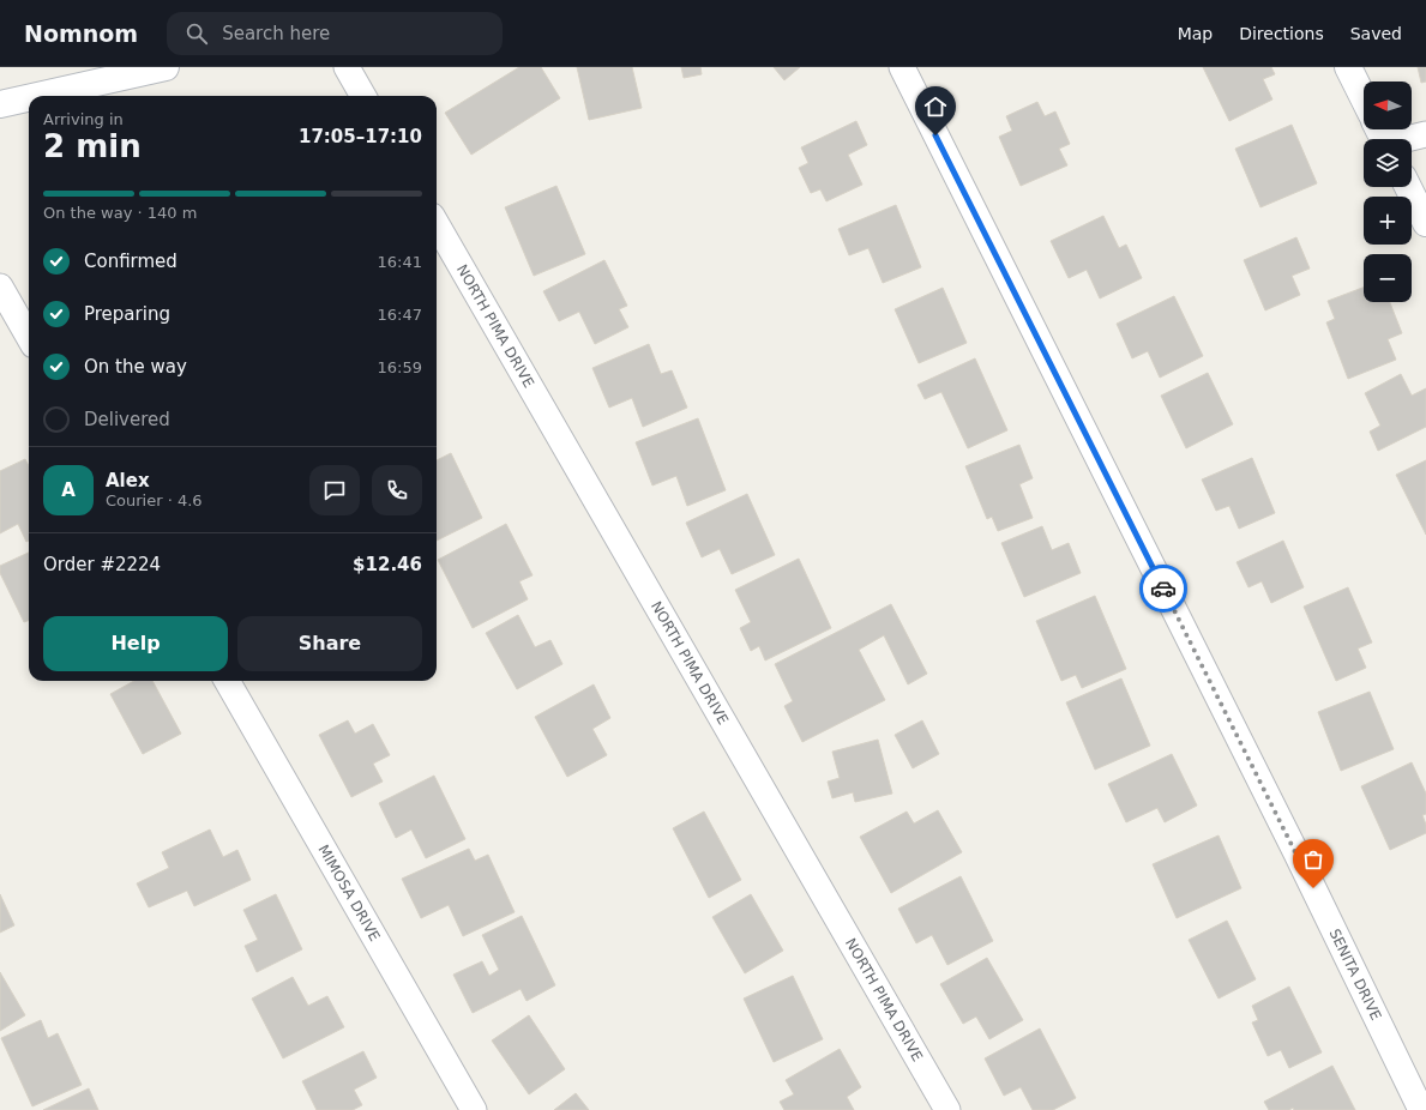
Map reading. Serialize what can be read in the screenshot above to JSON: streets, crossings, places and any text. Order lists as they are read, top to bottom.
{
  "streets": {
    "street": ["NORTH PIMA DRIVE", "MIMOSA DRIVE", "SENITA DRIVE"]
  },
  "north": "left",
  "page": {
    "header": "Nomnom",
    "search": "Search here",
    "nav": ["Map", "Directions", "Saved"],
    "map_buttons": ["+", "−"],
    "heading": ["2 min", "Arriving in", "17:05–17:10"],
    "panel": [
      "Alex",
      "Courier · 4.6",
      "Order #2224",
      "$12.46"
    ],
    "bar": "On the way · 140 m",
    "list": [
      ["Confirmed", "16:41"],
      ["Preparing", "16:47"],
      ["On the way", "16:59"],
      "Delivered"
    ],
    "round": "A",
    "buttons": ["Help", "Share"]
  }
}
